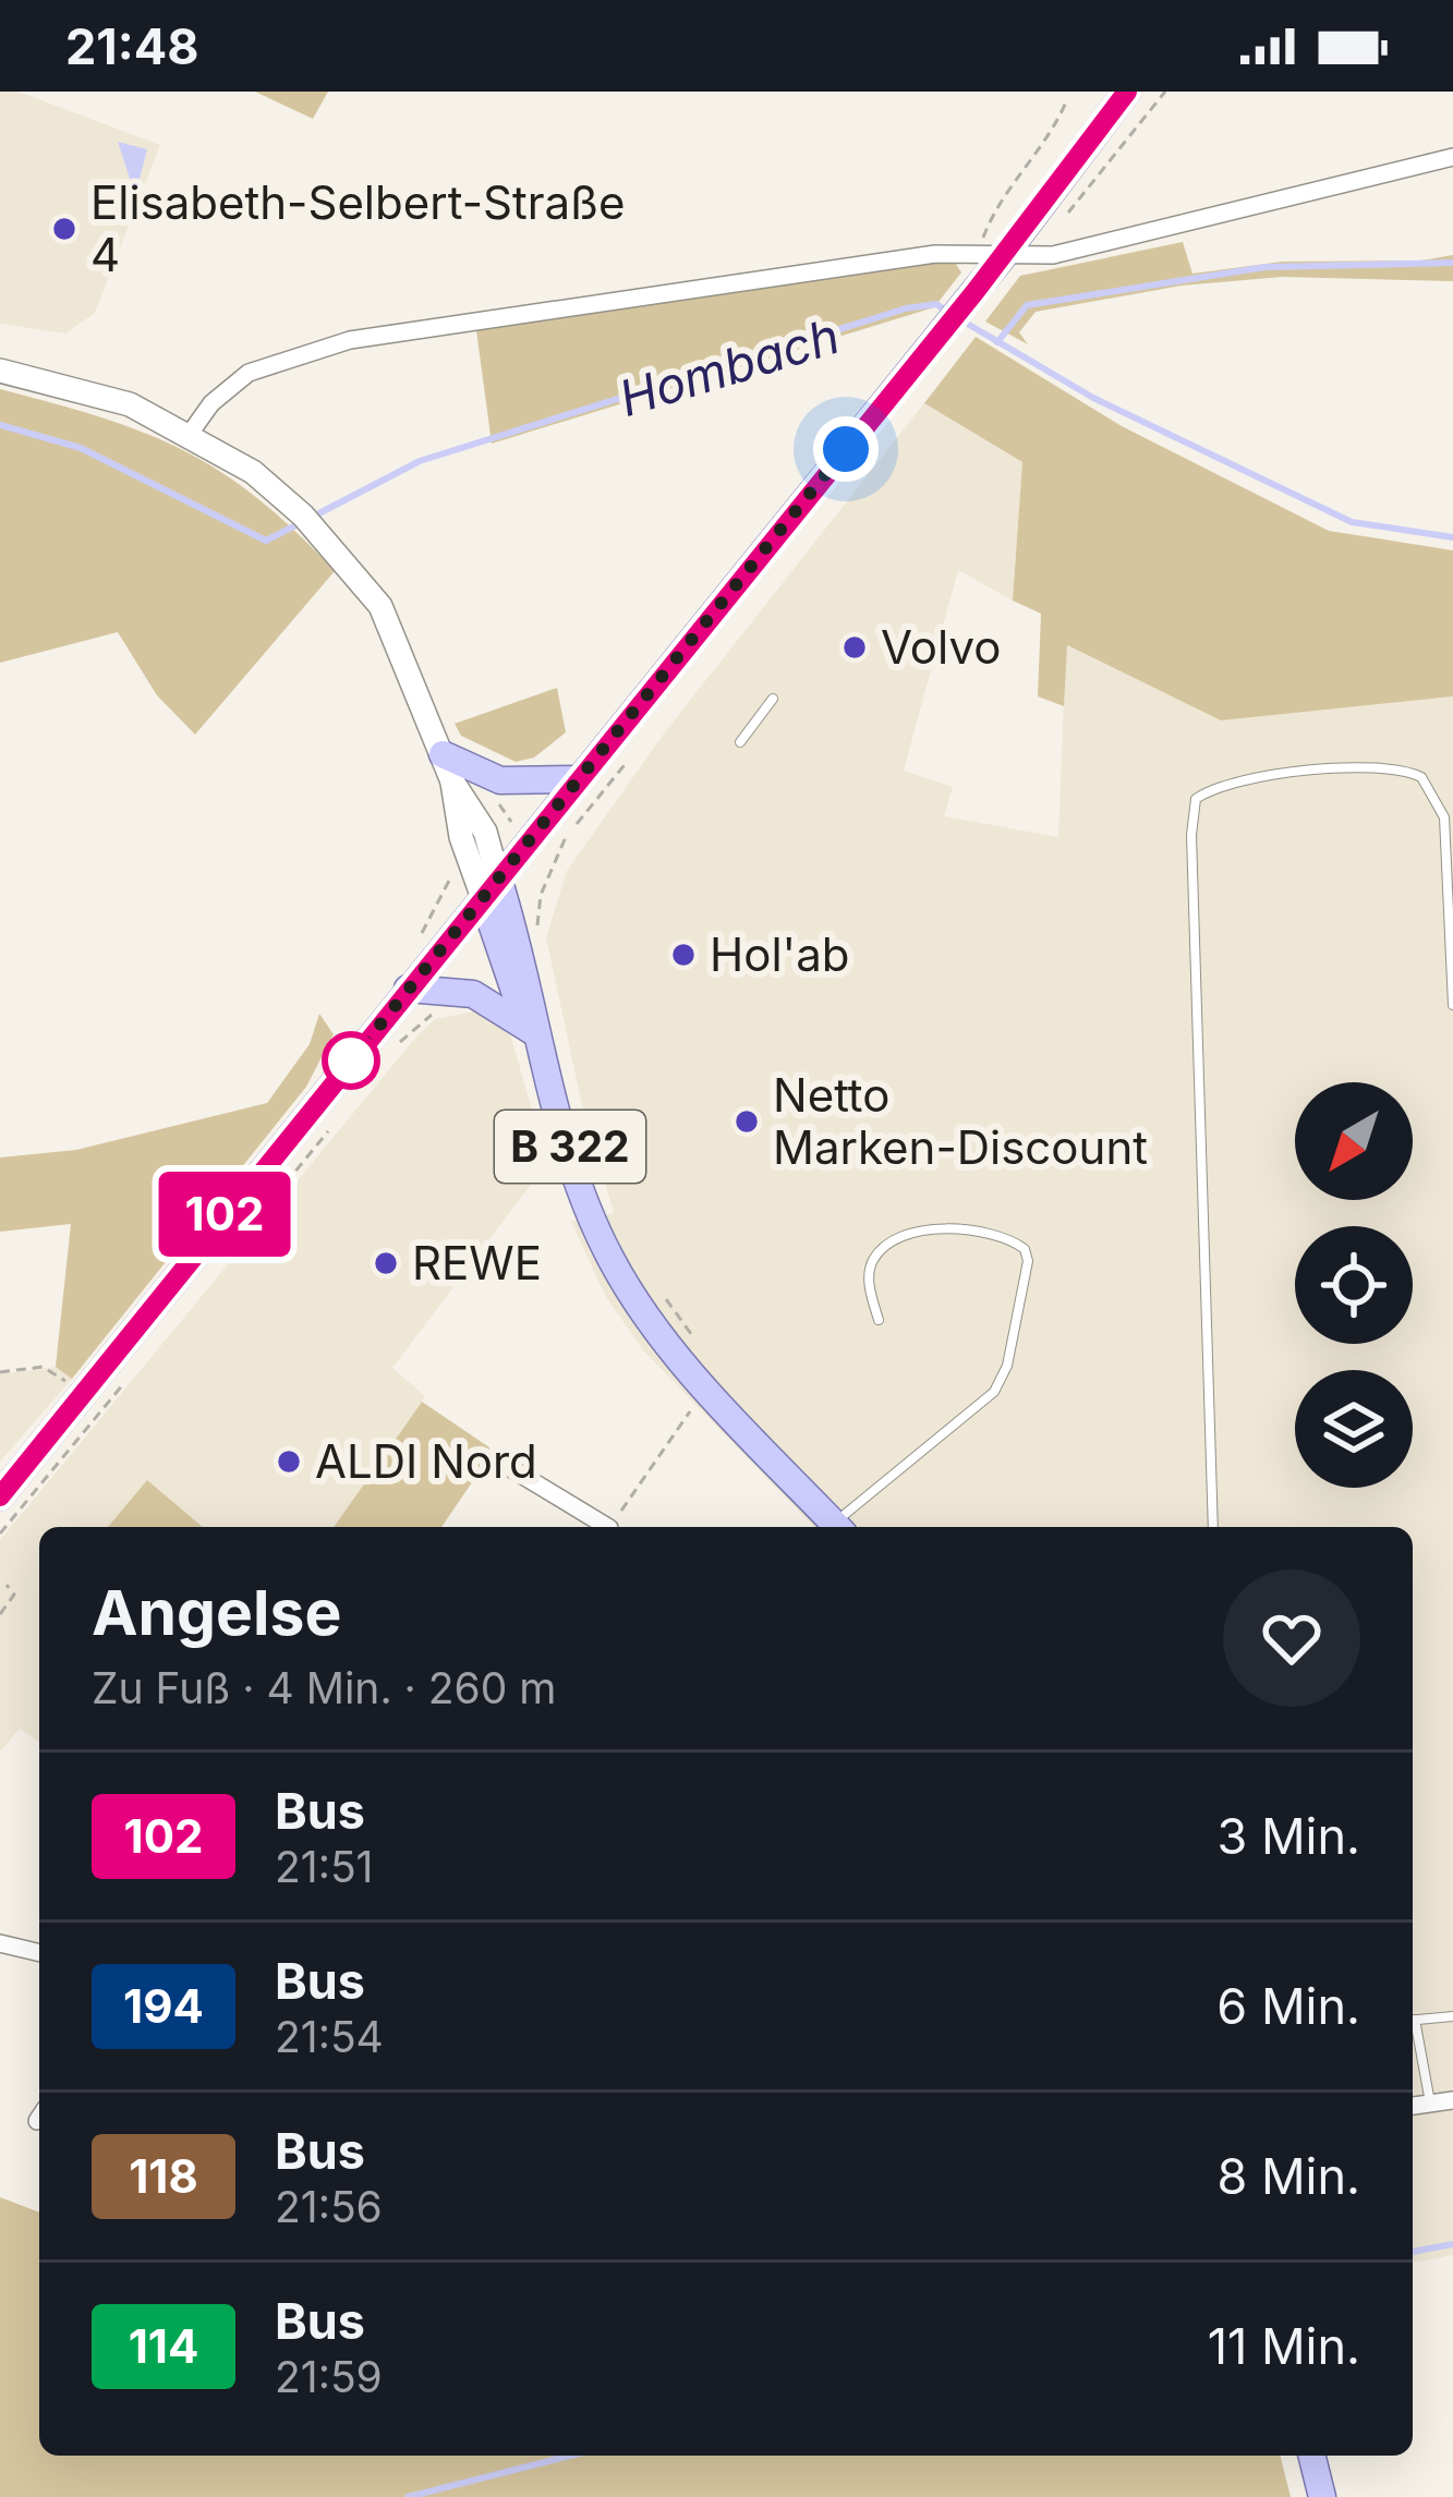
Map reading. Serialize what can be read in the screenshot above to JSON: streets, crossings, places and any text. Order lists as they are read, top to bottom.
{
  "streets": {
    "main road": ["B 322"]
  },
  "water": ["Hombach"],
  "places": [
    "Elisabeth-Selbert-Straße 4",
    "Volvo",
    "Hol'ab",
    "Netto Marken-Discount",
    "REWE",
    "ALDI Nord"
  ],
  "lines": ["bus line 102"],
  "north": "bottom left",
  "page": {
    "status": "21:48",
    "on_map": "102",
    "heading": ["Angelse", "Zu Fuß · 4 Min. · 260 m"],
    "list": [
      {
        "mark": "102",
        "name": "Bus",
        "note": "21:51",
        "value": "3 Min."
      },
      {
        "mark": "194",
        "name": "Bus",
        "note": "21:54",
        "value": "6 Min."
      },
      {
        "mark": "118",
        "name": "Bus",
        "note": "21:56",
        "value": "8 Min."
      },
      {
        "mark": "114",
        "name": "Bus",
        "note": "21:59",
        "value": "11 Min."
      }
    ]
  }
}
